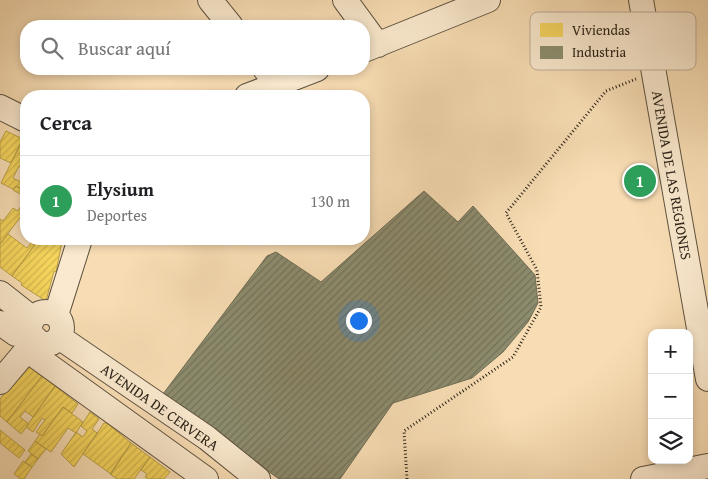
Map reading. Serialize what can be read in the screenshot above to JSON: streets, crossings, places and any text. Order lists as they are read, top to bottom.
{
  "streets": {
    "street": ["AVENIDA DE LAS REGIONES", "AVENIDA DE CERVERA"]
  },
  "legend": ["Viviendas", "Industria"],
  "page": {
    "search": "Buscar aquí",
    "heading": "Cerca",
    "list": [
      {
        "mark": "1",
        "name": "Elysium",
        "note": "Deportes",
        "value": "130 m"
      }
    ],
    "pins": "1",
    "map_buttons": ["+", "−"]
  }
}
